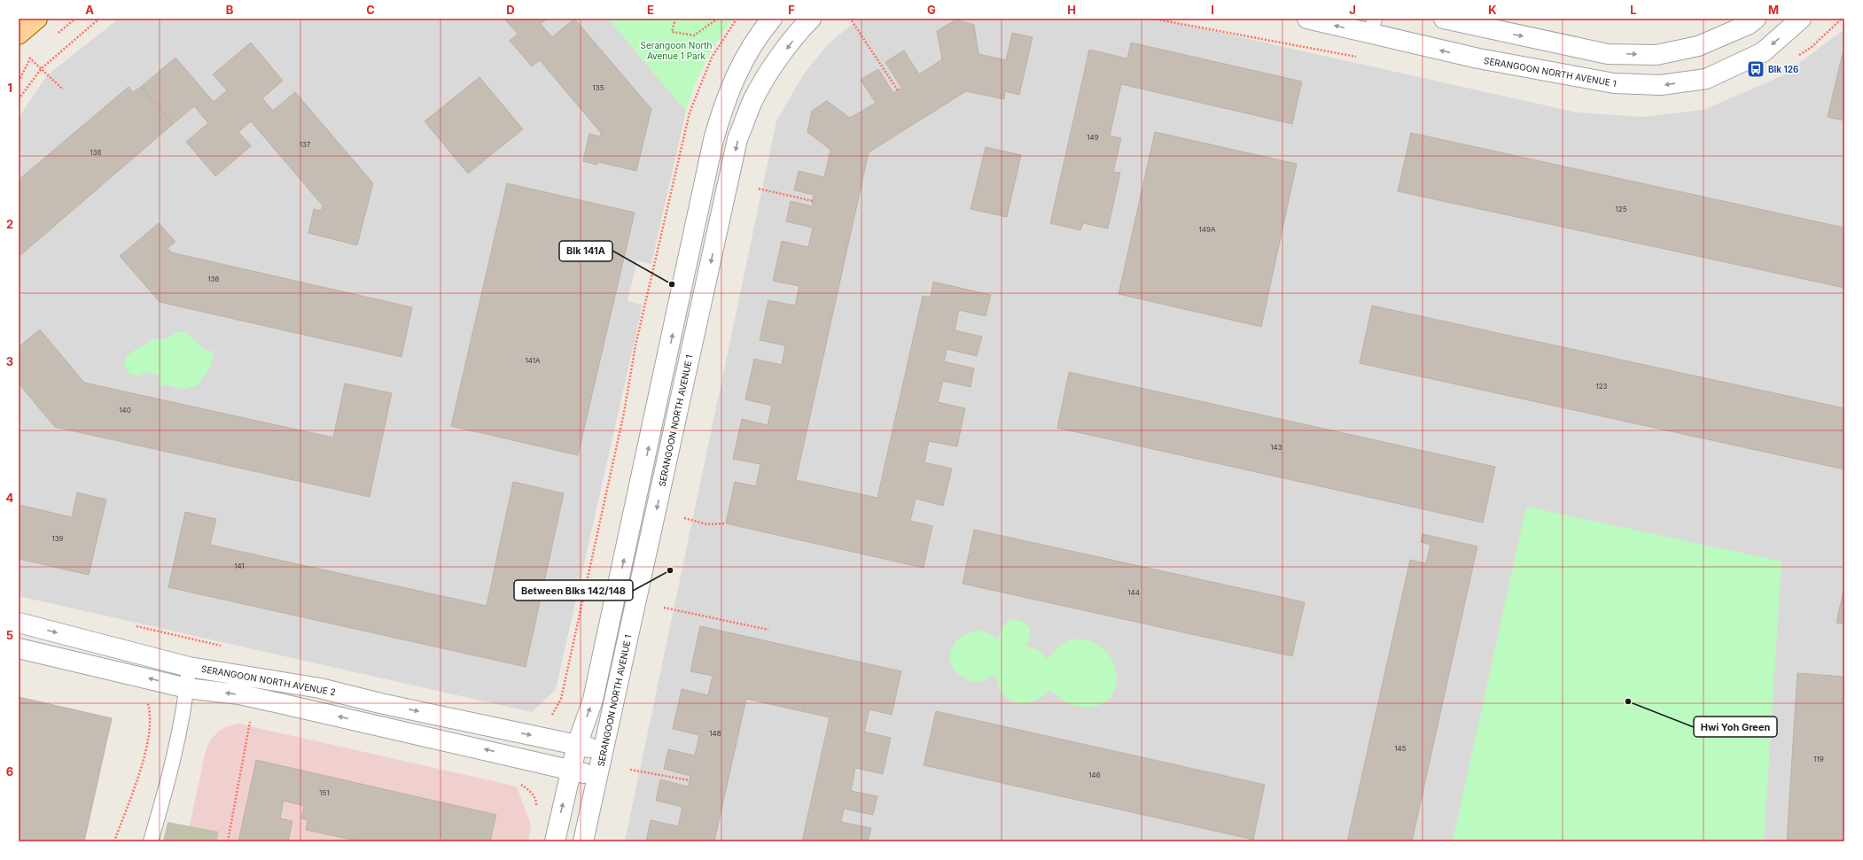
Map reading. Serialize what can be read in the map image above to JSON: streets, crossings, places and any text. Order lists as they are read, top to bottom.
{
  "streets": {
    "street": ["SERANGOON NORTH AVENUE 1", "SERANGOON NORTH AVENUE 2"]
  },
  "crossings": [
    ["SERANGOON NORTH AVENUE 1", "SERANGOON NORTH AVENUE 2"]
  ],
  "parks": ["Serangoon North Avenue 1 Park"],
  "places": {
    "bus stop": ["Blk 126"],
    "other": ["Blk 141A", "Between Blks 142/148", "Hwi Yoh Green"]
  },
  "house_numbers": [
    "135",
    "149",
    "137",
    "138",
    "125",
    "149A",
    "136",
    "141A",
    "123",
    "140",
    "143",
    "139",
    "141",
    "144",
    "148",
    "145",
    "119",
    "146",
    "151"
  ],
  "grid": {
    "columns": [
      "A",
      "B",
      "C",
      "D",
      "E",
      "F",
      "G",
      "H",
      "I",
      "J",
      "K",
      "L",
      "M"
    ],
    "rows": [
      "1",
      "2",
      "3",
      "4",
      "5",
      "6"
    ]
  }
}
